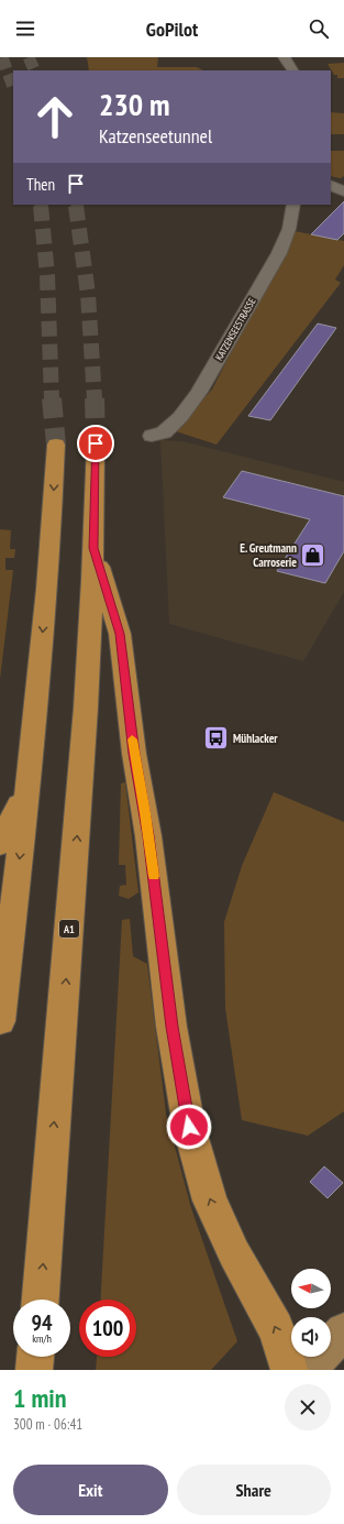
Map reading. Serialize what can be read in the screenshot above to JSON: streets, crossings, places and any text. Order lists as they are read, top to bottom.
{
  "streets": {
    "highway": ["A1"],
    "street": ["KATZENSEESTRASSE"]
  },
  "places": {
    "shop": ["E. Greutmann Carroserie"],
    "bus stop": ["Mühlacker"]
  },
  "north": "left",
  "page": {
    "header": "GoPilot",
    "turn": ["230 m", "Katzenseetunnel"],
    "then": "Then",
    "speed": "94 km/h",
    "limit": "100",
    "heading": ["1 min", "300 m · 06:41"],
    "buttons": ["Exit", "Share"]
  }
}
